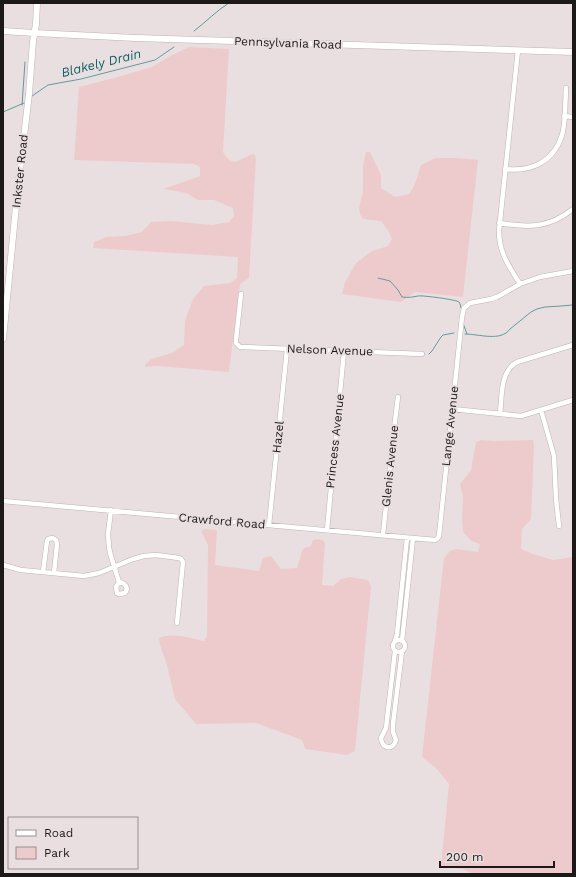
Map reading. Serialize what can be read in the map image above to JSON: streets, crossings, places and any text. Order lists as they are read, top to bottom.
{
  "streets": {
    "street": [
      "Pennsylvania Road",
      "Inkster Road",
      "Nelson Avenue",
      "Lange Avenue",
      "Hazel",
      "Princess Avenue",
      "Glenis Avenue",
      "Crawford Road"
    ]
  },
  "crossings": [
    ["Pennsylvania Road", "Inkster Road"],
    ["Nelson Avenue", "Hazel"],
    ["Nelson Avenue", "Princess Avenue"],
    ["Lange Avenue", "Crawford Road"],
    ["Hazel", "Crawford Road"],
    ["Princess Avenue", "Crawford Road"],
    ["Glenis Avenue", "Crawford Road"]
  ],
  "water": ["Blakely Drain"],
  "legend": ["Road", "Park"],
  "scale_bar": "200 m"
}
